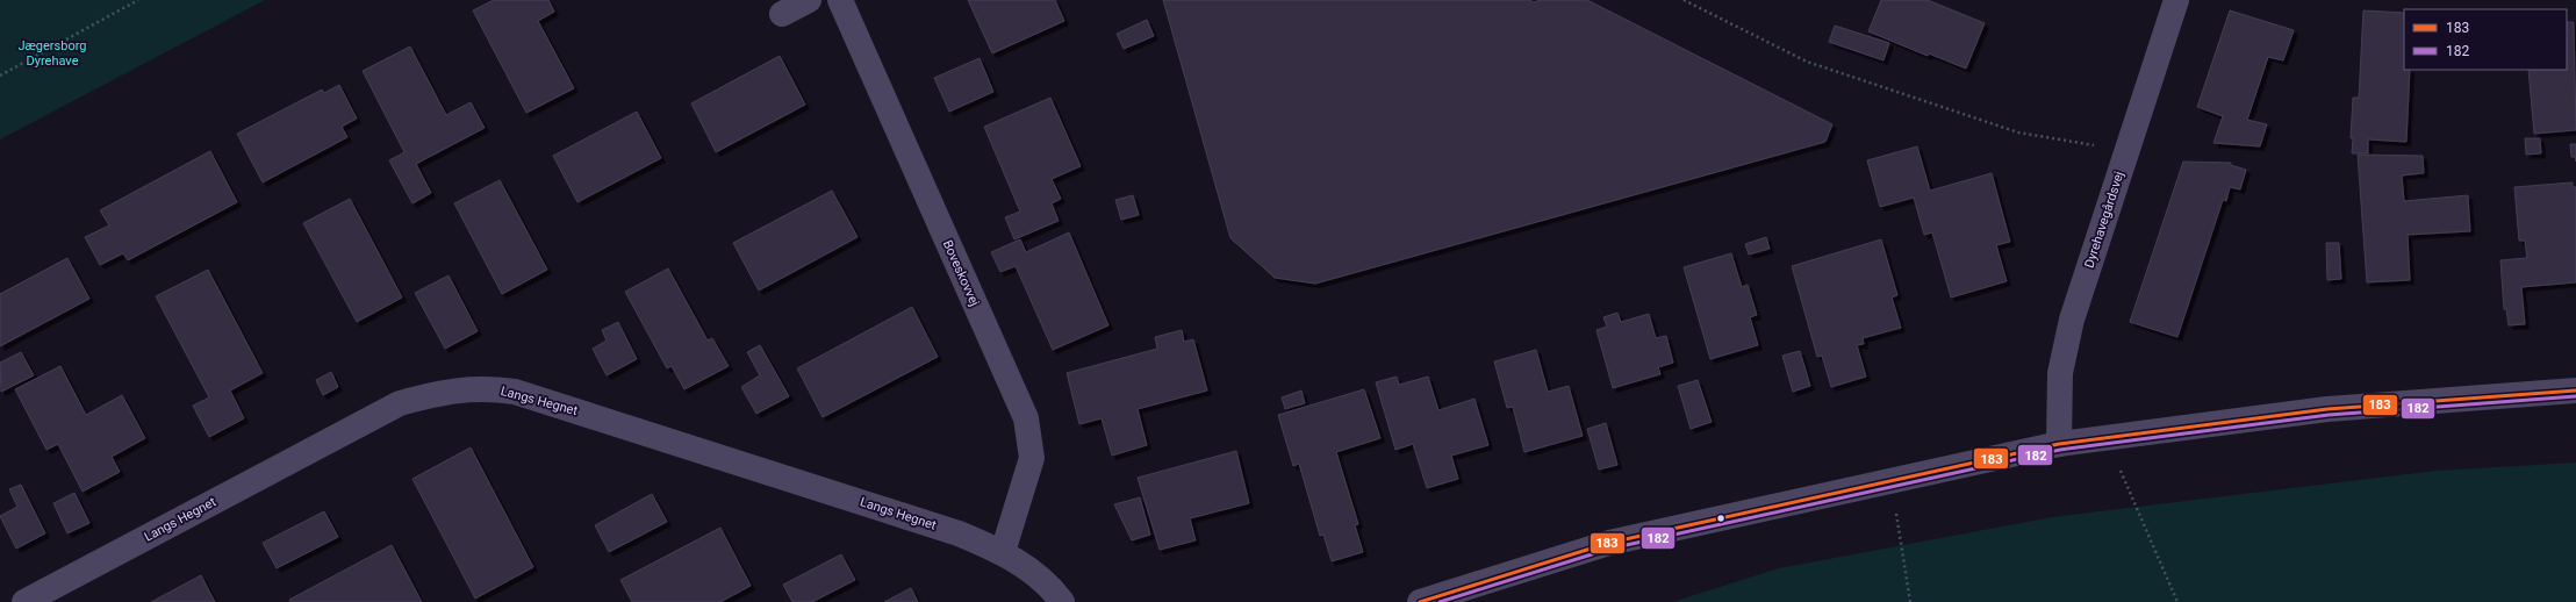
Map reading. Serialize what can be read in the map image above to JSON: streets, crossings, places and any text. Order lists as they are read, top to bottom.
{
  "streets": {
    "street": ["Dyrehavegårdsvej", "Boveskovvej", "Langs Hegnet"]
  },
  "crossings": [
    ["Boveskovvej", "Langs Hegnet"]
  ],
  "parks": ["Jægersborg Dyrehave"],
  "lines": ["transit line 183", "transit line 182"],
  "legend": ["183", "182"]
}
